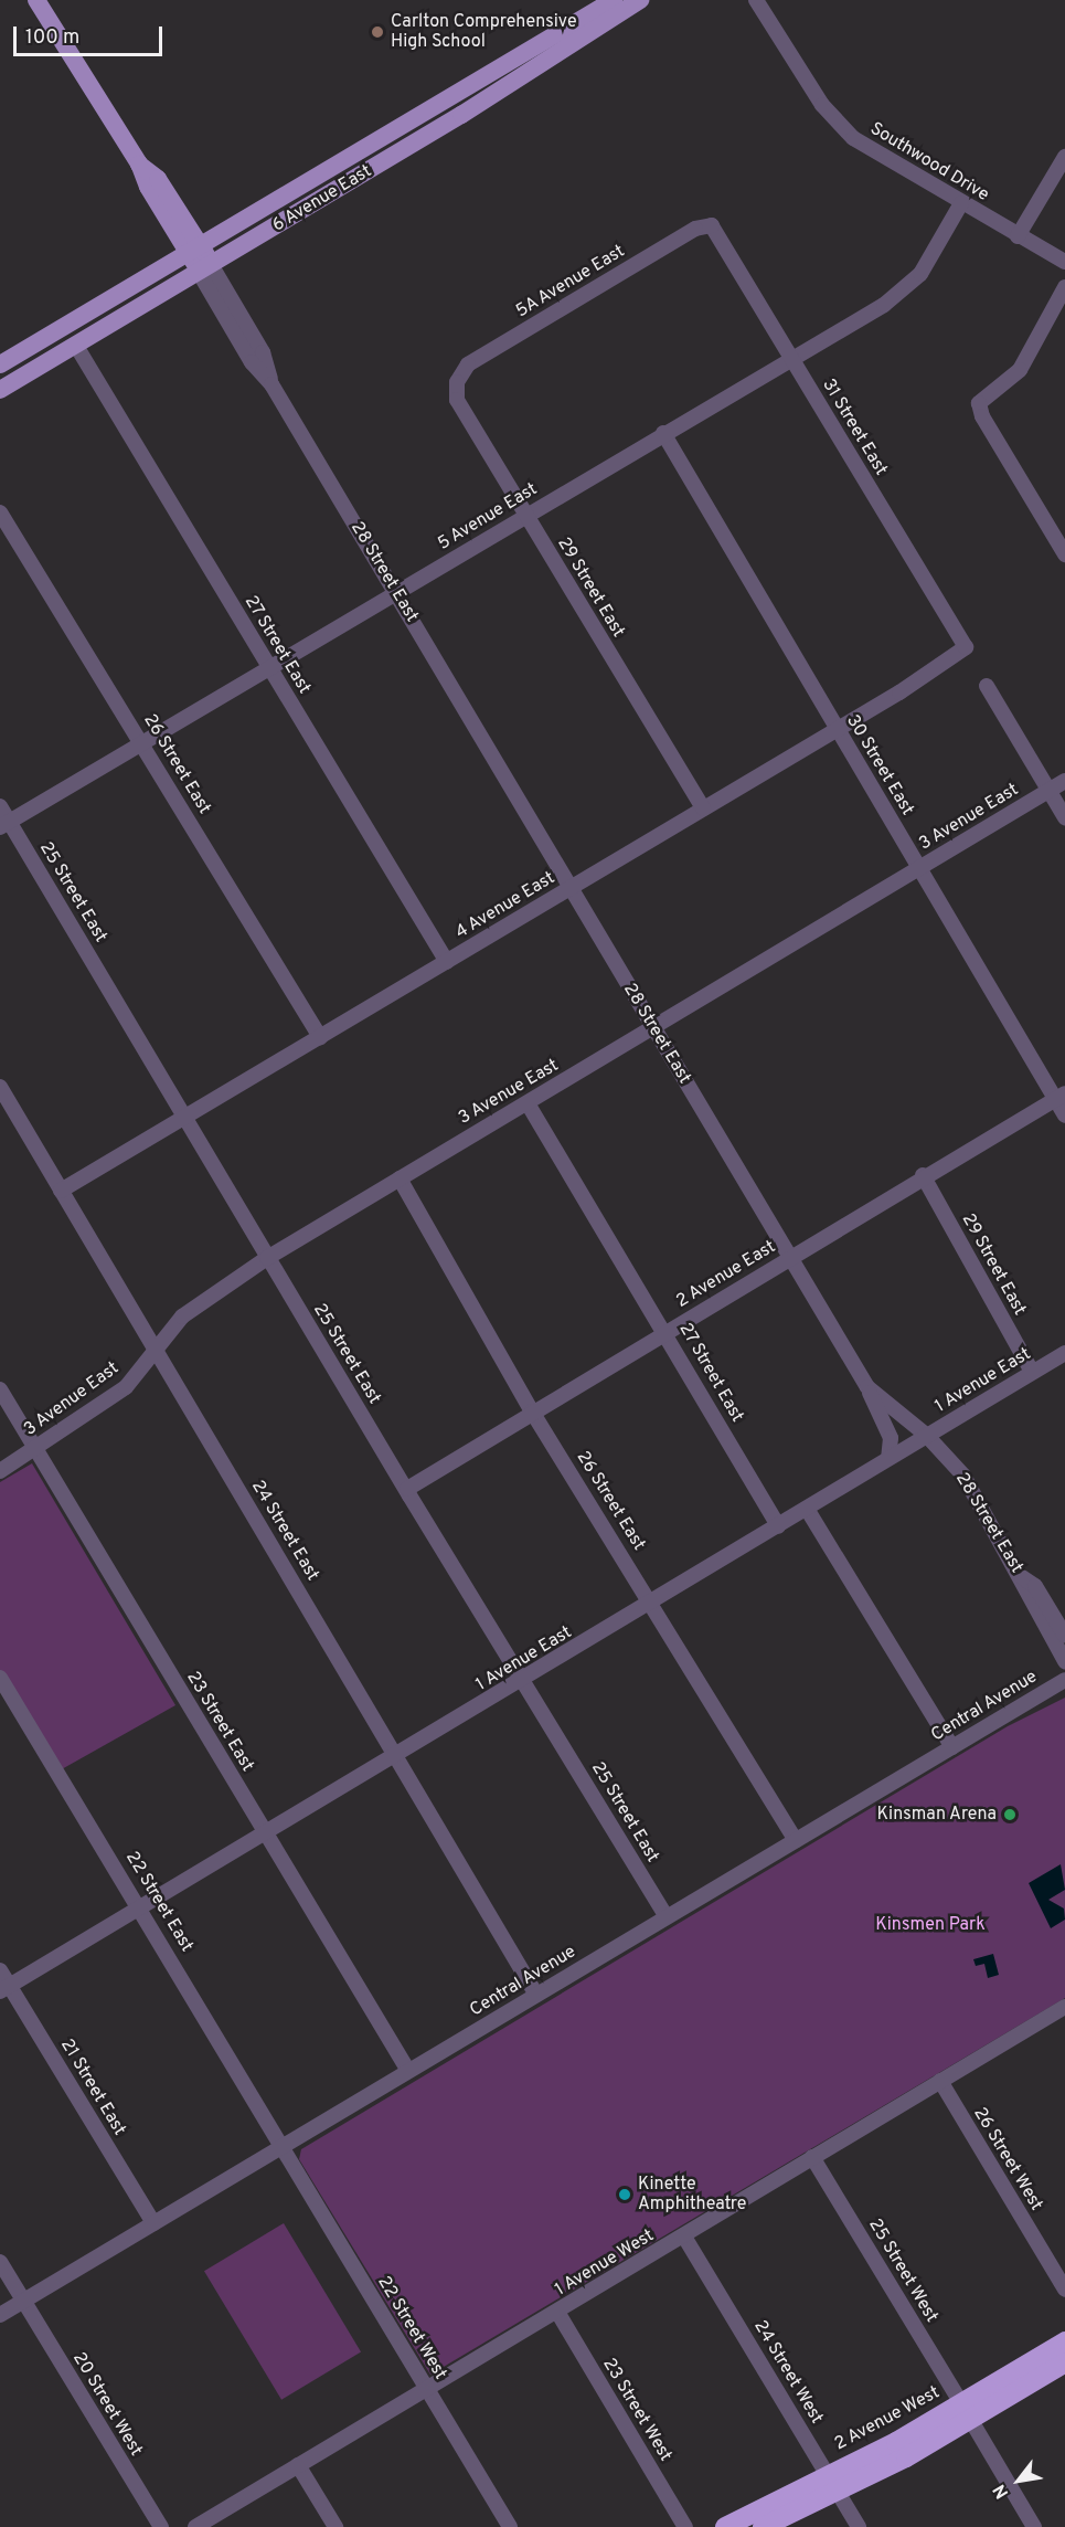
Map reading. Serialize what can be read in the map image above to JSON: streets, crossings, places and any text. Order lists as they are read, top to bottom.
{
  "streets": {
    "highway": ["2 Avenue West"],
    "main road": ["6 Avenue East", "28 Street East"],
    "street": [
      "Southwood Drive",
      "5A Avenue East",
      "31 Street East",
      "5 Avenue East",
      "29 Street East",
      "27 Street East",
      "26 Street East",
      "30 Street East",
      "3 Avenue East",
      "25 Street East",
      "4 Avenue East",
      "2 Avenue East",
      "1 Avenue East",
      "24 Street East",
      "Central Avenue",
      "23 Street East",
      "22 Street East",
      "21 Street East",
      "26 Street West",
      "1 Avenue West",
      "25 Street West",
      "22 Street West",
      "24 Street West",
      "20 Street West",
      "23 Street West"
    ]
  },
  "crossings": [
    ["Southwood Drive", "5 Avenue East"],
    ["6 Avenue East", "28 Street East"],
    ["6 Avenue East", "27 Street East"],
    ["5A Avenue East", "31 Street East"],
    ["5A Avenue East", "29 Street East"],
    ["31 Street East", "5 Avenue East"],
    ["31 Street East", "4 Avenue East"],
    ["5 Avenue East", "28 Street East"],
    ["5 Avenue East", "29 Street East"],
    ["5 Avenue East", "27 Street East"],
    ["5 Avenue East", "26 Street East"],
    ["5 Avenue East", "30 Street East"],
    ["5 Avenue East", "25 Street East"],
    ["28 Street East", "3 Avenue East"],
    ["28 Street East", "4 Avenue East"],
    ["28 Street East", "2 Avenue East"],
    ["28 Street East", "1 Avenue East"],
    ["29 Street East", "4 Avenue East"],
    ["29 Street East", "2 Avenue East"],
    ["29 Street East", "1 Avenue East"],
    ["27 Street East", "3 Avenue East"],
    ["27 Street East", "4 Avenue East"],
    ["27 Street East", "2 Avenue East"],
    ["27 Street East", "1 Avenue East"],
    ["26 Street East", "3 Avenue East"],
    ["26 Street East", "4 Avenue East"],
    ["26 Street East", "2 Avenue East"],
    ["26 Street East", "1 Avenue East"],
    ["26 Street East", "Central Avenue"],
    ["30 Street East", "3 Avenue East"],
    ["30 Street East", "4 Avenue East"],
    ["30 Street East", "2 Avenue East"],
    ["3 Avenue East", "25 Street East"],
    ["3 Avenue East", "24 Street East"],
    ["3 Avenue East", "23 Street East"],
    ["25 Street East", "4 Avenue East"],
    ["25 Street East", "2 Avenue East"],
    ["25 Street East", "1 Avenue East"],
    ["25 Street East", "Central Avenue"],
    ["4 Avenue East", "24 Street East"],
    ["1 Avenue East", "24 Street East"],
    ["1 Avenue East", "23 Street East"],
    ["1 Avenue East", "22 Street East"],
    ["1 Avenue East", "21 Street East"],
    ["24 Street East", "Central Avenue"],
    ["Central Avenue", "23 Street East"],
    ["Central Avenue", "22 Street East"],
    ["Central Avenue", "21 Street East"],
    ["Central Avenue", "22 Street West"],
    ["Central Avenue", "20 Street West"],
    ["22 Street East", "22 Street West"],
    ["26 Street West", "1 Avenue West"],
    ["1 Avenue West", "25 Street West"],
    ["1 Avenue West", "22 Street West"],
    ["1 Avenue West", "24 Street West"],
    ["1 Avenue West", "23 Street West"],
    ["25 Street West", "2 Avenue West"],
    ["24 Street West", "2 Avenue West"]
  ],
  "parks": ["Kinsmen Park"],
  "places": ["Carlton Comprehensive High School", "Kinsman Arena", "Kinette Amphitheatre"],
  "scale_bar": "100 m",
  "north": "bottom left"
}
